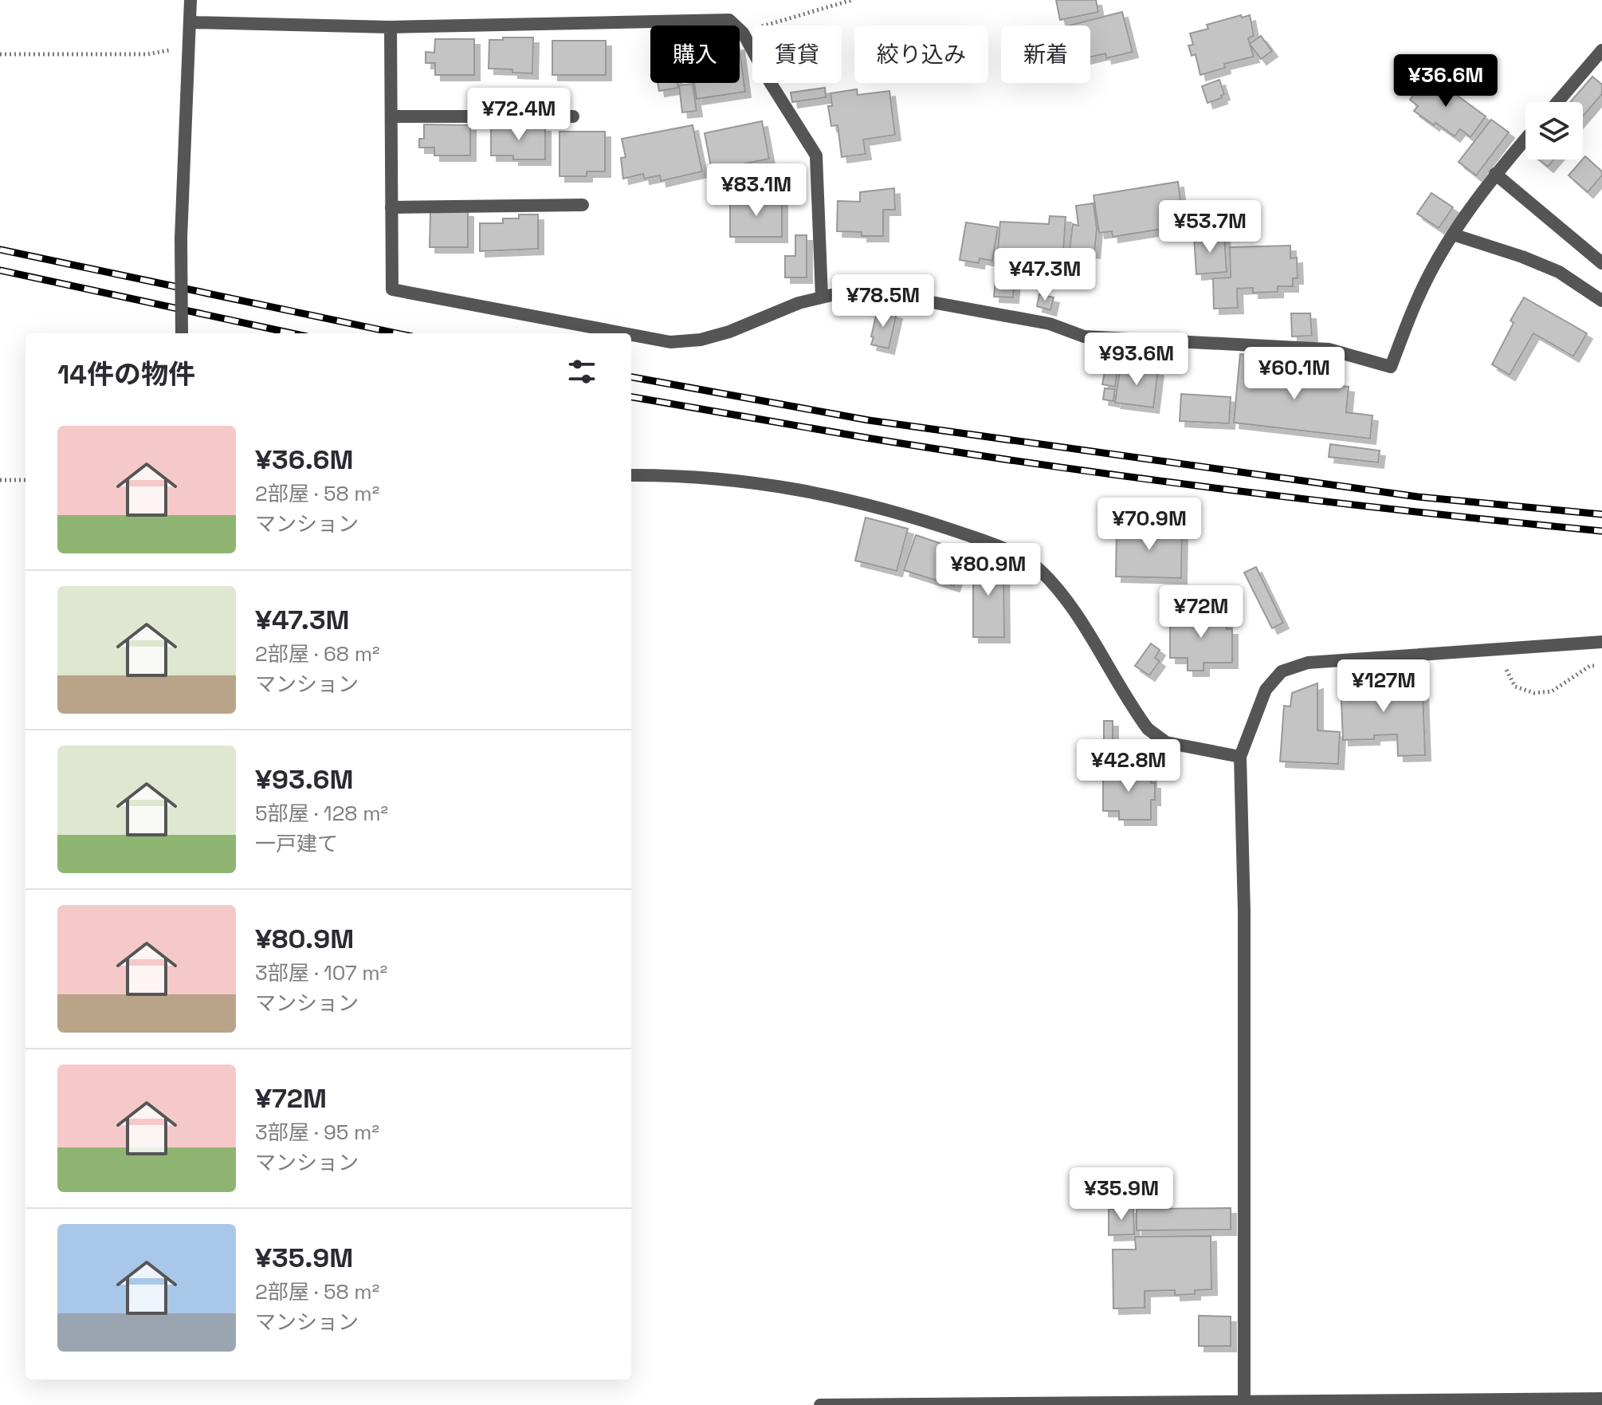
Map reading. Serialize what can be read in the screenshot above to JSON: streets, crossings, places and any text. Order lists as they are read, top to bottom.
{
  "page": {
    "chip": [
      "購入",
      "賃貸",
      "絞り込み",
      "新着"
    ],
    "price": [
      "¥36.6M",
      "¥72.4M",
      "¥83.1M",
      "¥53.7M",
      "¥47.3M",
      "¥78.5M",
      "¥93.6M",
      "¥60.1M",
      "¥70.9M",
      "¥80.9M",
      "¥72M",
      "¥127M",
      "¥42.8M",
      "¥35.9M"
    ],
    "heading": "14件の物件",
    "list": [
      {
        "name": "¥36.6M",
        "note": "2部屋 · 58 m² · マンション"
      },
      {
        "name": "¥47.3M",
        "note": "2部屋 · 68 m² · マンション"
      },
      {
        "name": "¥93.6M",
        "note": "5部屋 · 128 m² · 一戸建て"
      },
      {
        "name": "¥80.9M",
        "note": "3部屋 · 107 m² · マンション"
      },
      {
        "name": "¥72M",
        "note": "3部屋 · 95 m² · マンション"
      },
      {
        "name": "¥35.9M",
        "note": "2部屋 · 58 m² · マンション"
      }
    ]
  }
}
